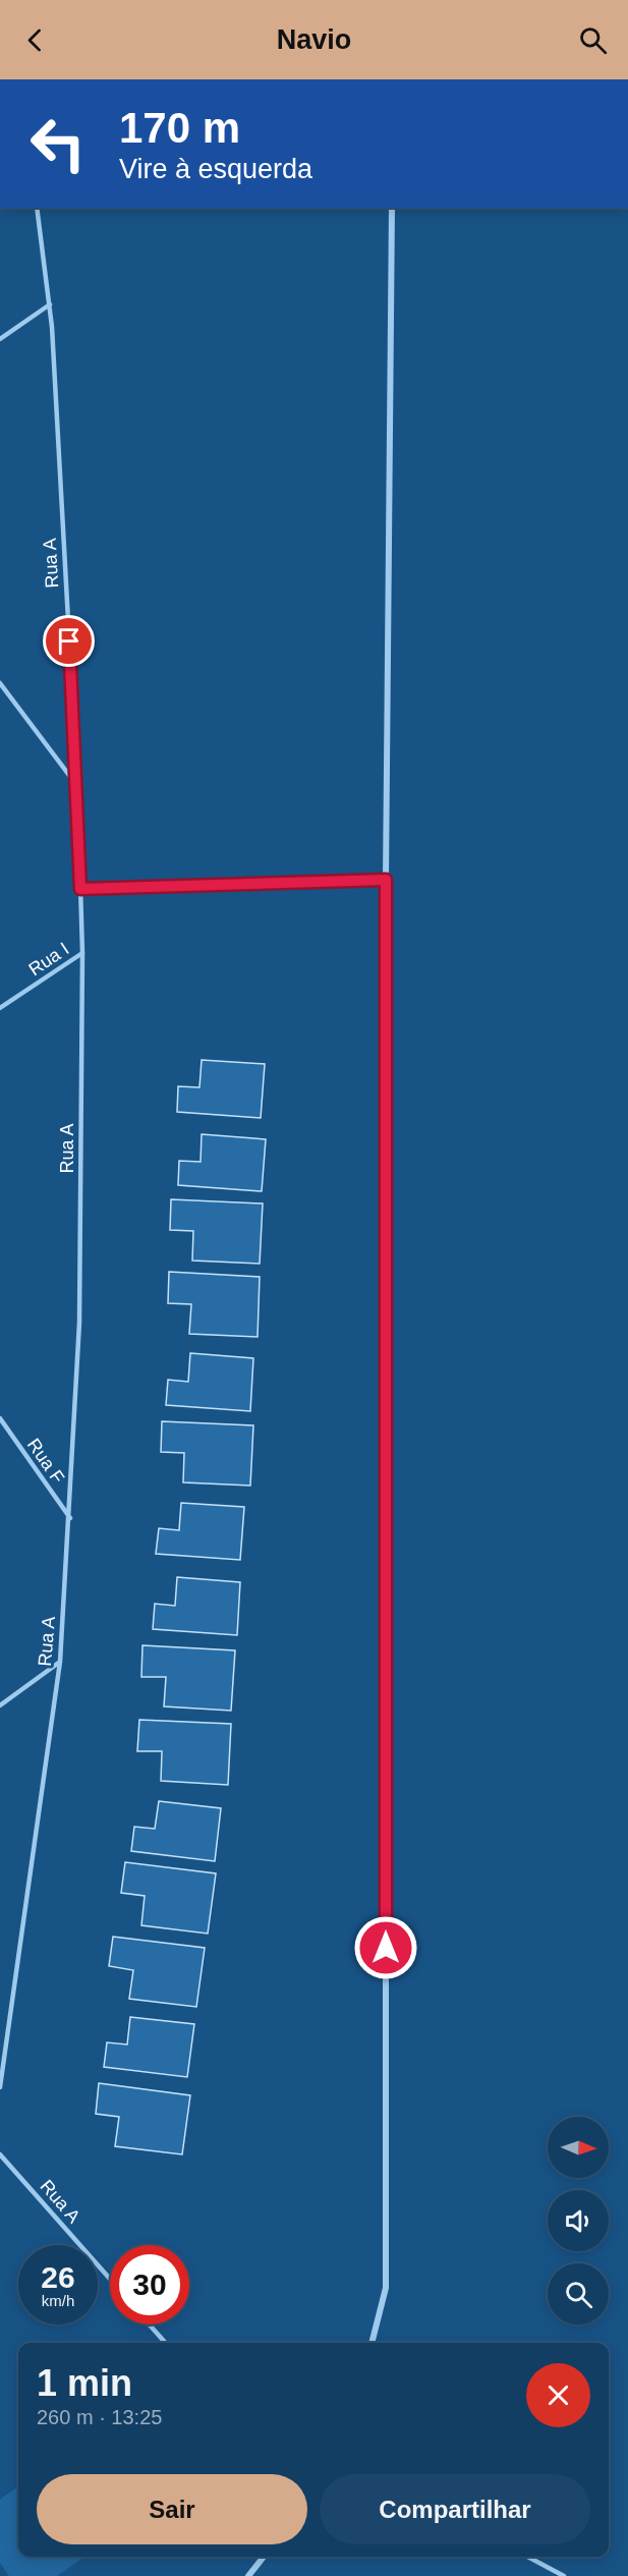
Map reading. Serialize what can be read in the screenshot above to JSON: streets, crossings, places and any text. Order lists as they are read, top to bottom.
{
  "streets": {
    "lane": ["Rua A", "Rua I", "Rua F"]
  },
  "crossings": [
    ["Rua A", "Rua I"],
    ["Rua A", "Rua F"]
  ],
  "north": "right",
  "page": {
    "header": "Navio",
    "turn": ["170 m", "Vire à esquerda"],
    "speed": "26 km/h",
    "limit": "30",
    "heading": ["1 min", "260 m · 13:25"],
    "buttons": ["Sair", "Compartilhar"]
  }
}
